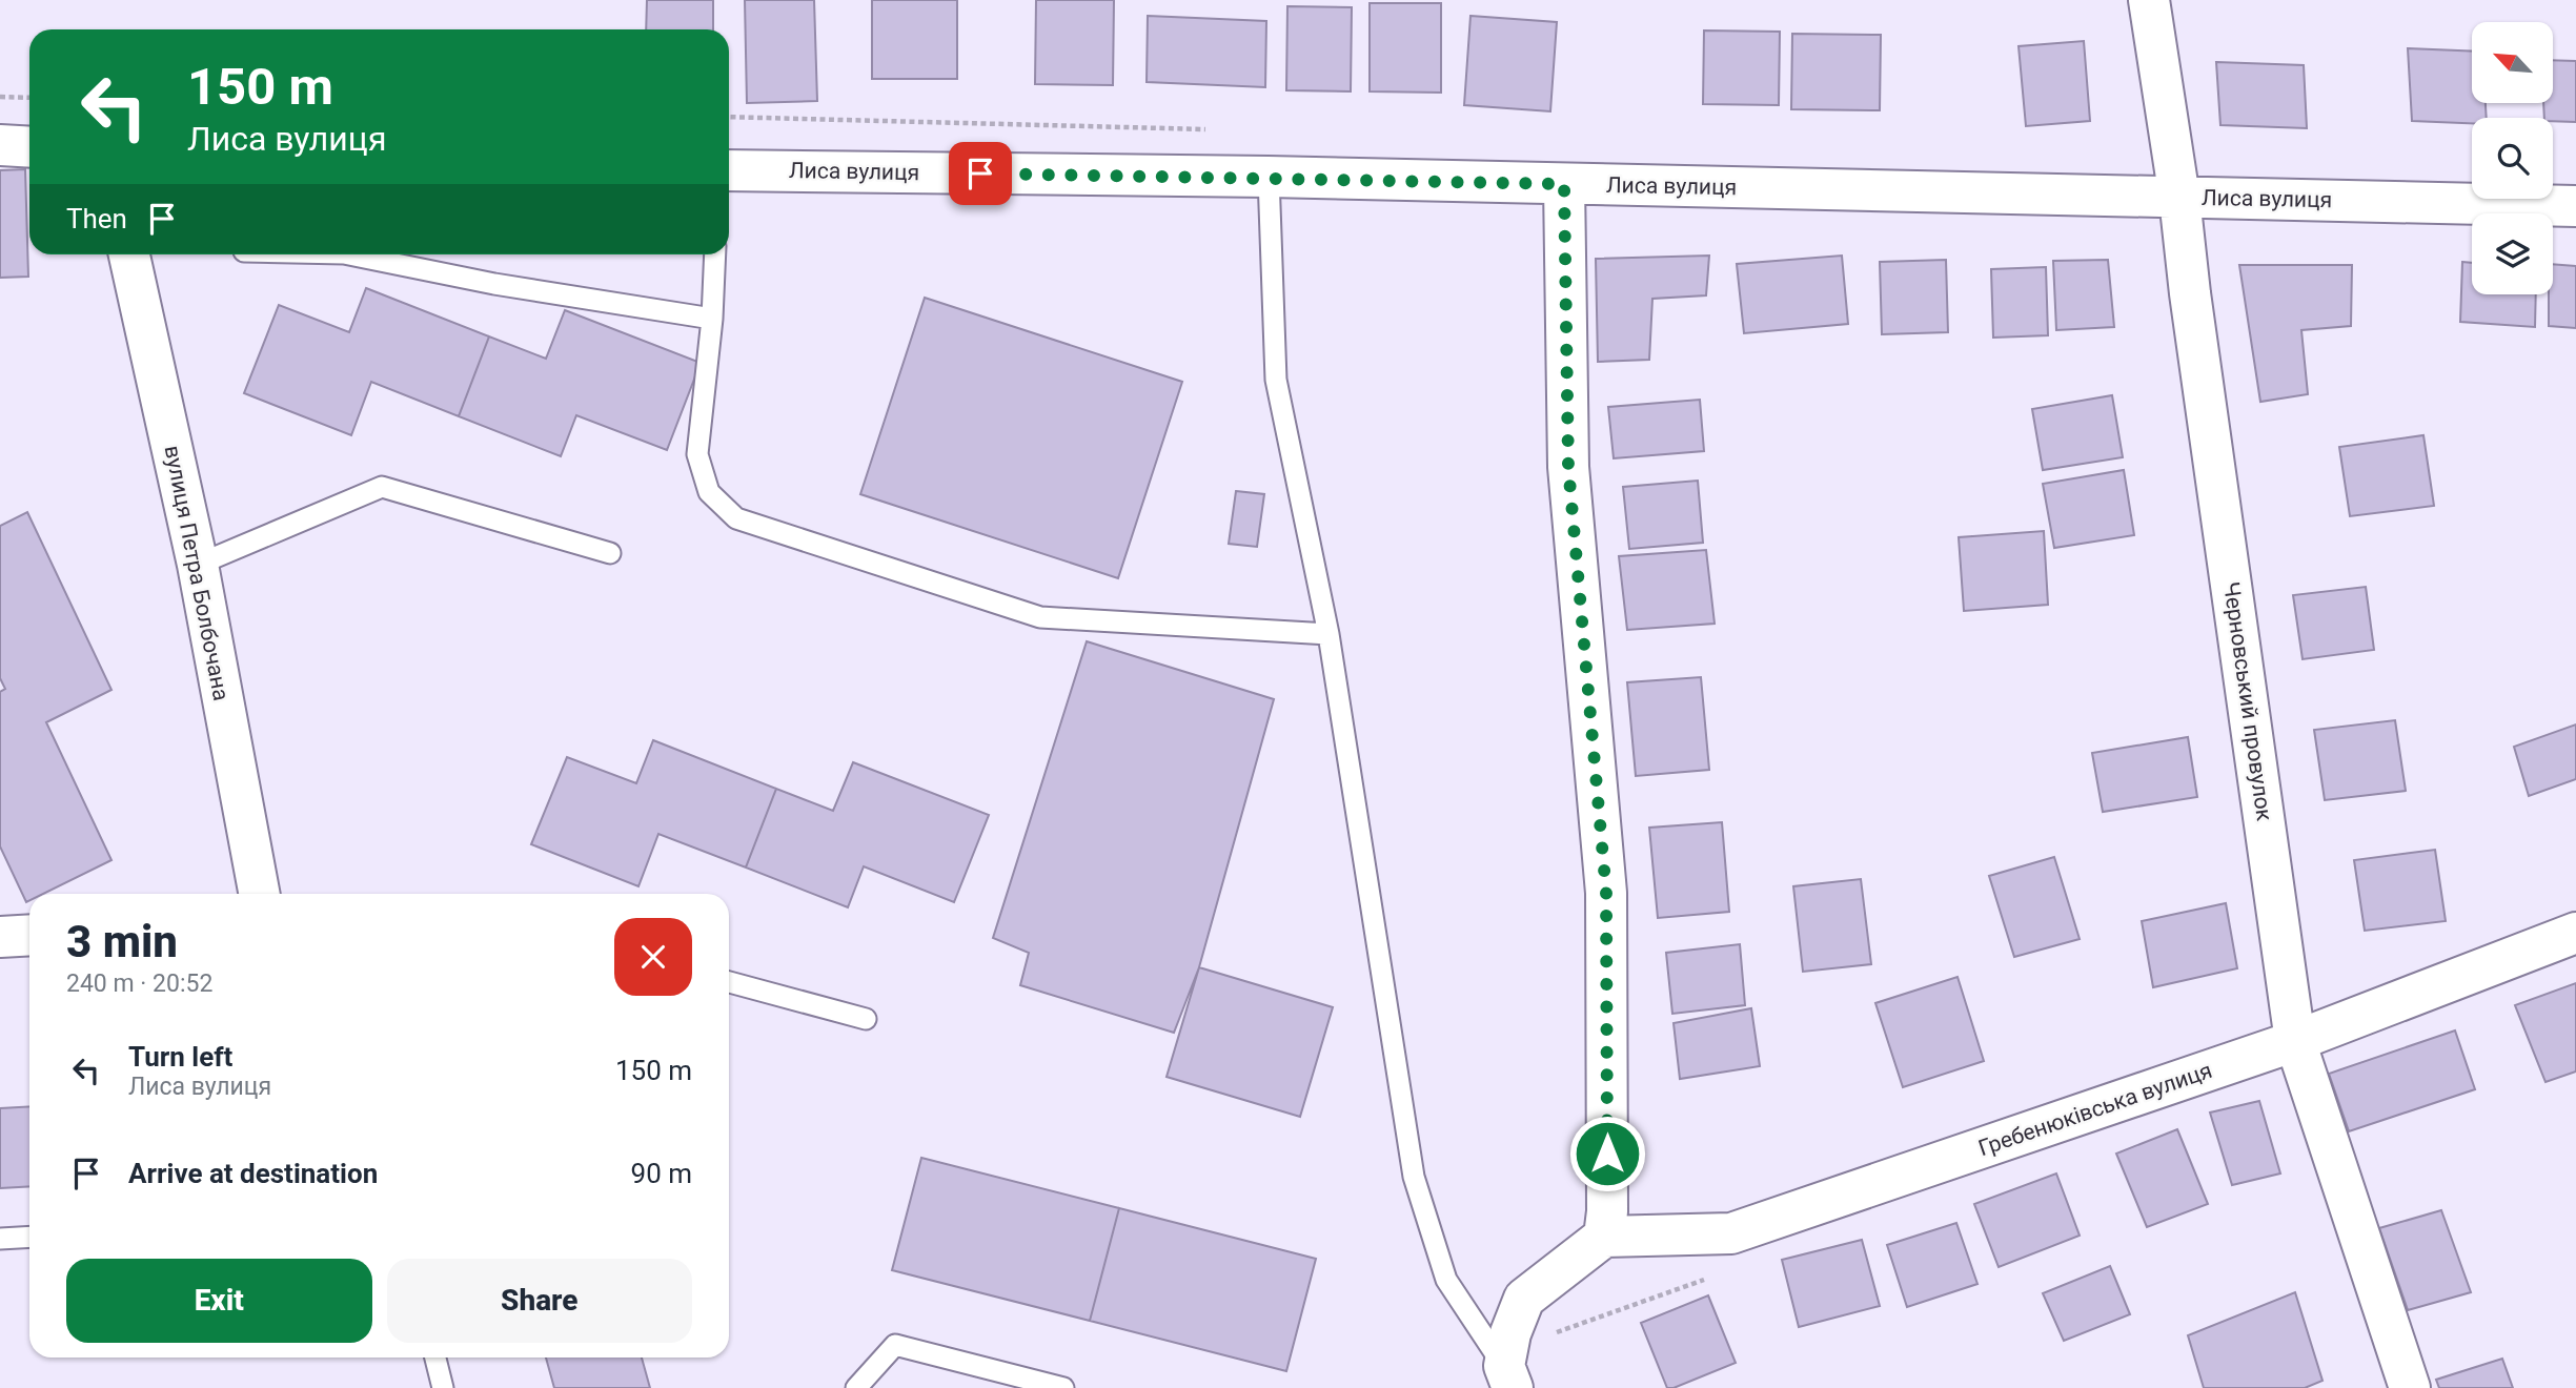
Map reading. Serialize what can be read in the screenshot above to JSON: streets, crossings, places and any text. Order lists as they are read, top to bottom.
{
  "streets": {
    "street": [
      "Лиса вулиця",
      "вулиця Петра Болбочана",
      "Черновський провулок",
      "Гребенюківська вулиця"
    ]
  },
  "crossings": [
    ["Лиса вулиця", "Черновський провулок"],
    ["Черновський провулок", "Гребенюківська вулиця"]
  ],
  "north": "top left",
  "page": {
    "turn": ["150 m", "Лиса вулиця"],
    "then": "Then",
    "heading": ["3 min", "240 m · 20:52"],
    "list": [
      {
        "name": "Turn left",
        "note": "Лиса вулиця",
        "value": "150 m"
      },
      {
        "name": "Arrive at destination",
        "value": "90 m"
      }
    ],
    "buttons": ["Exit", "Share"]
  }
}
